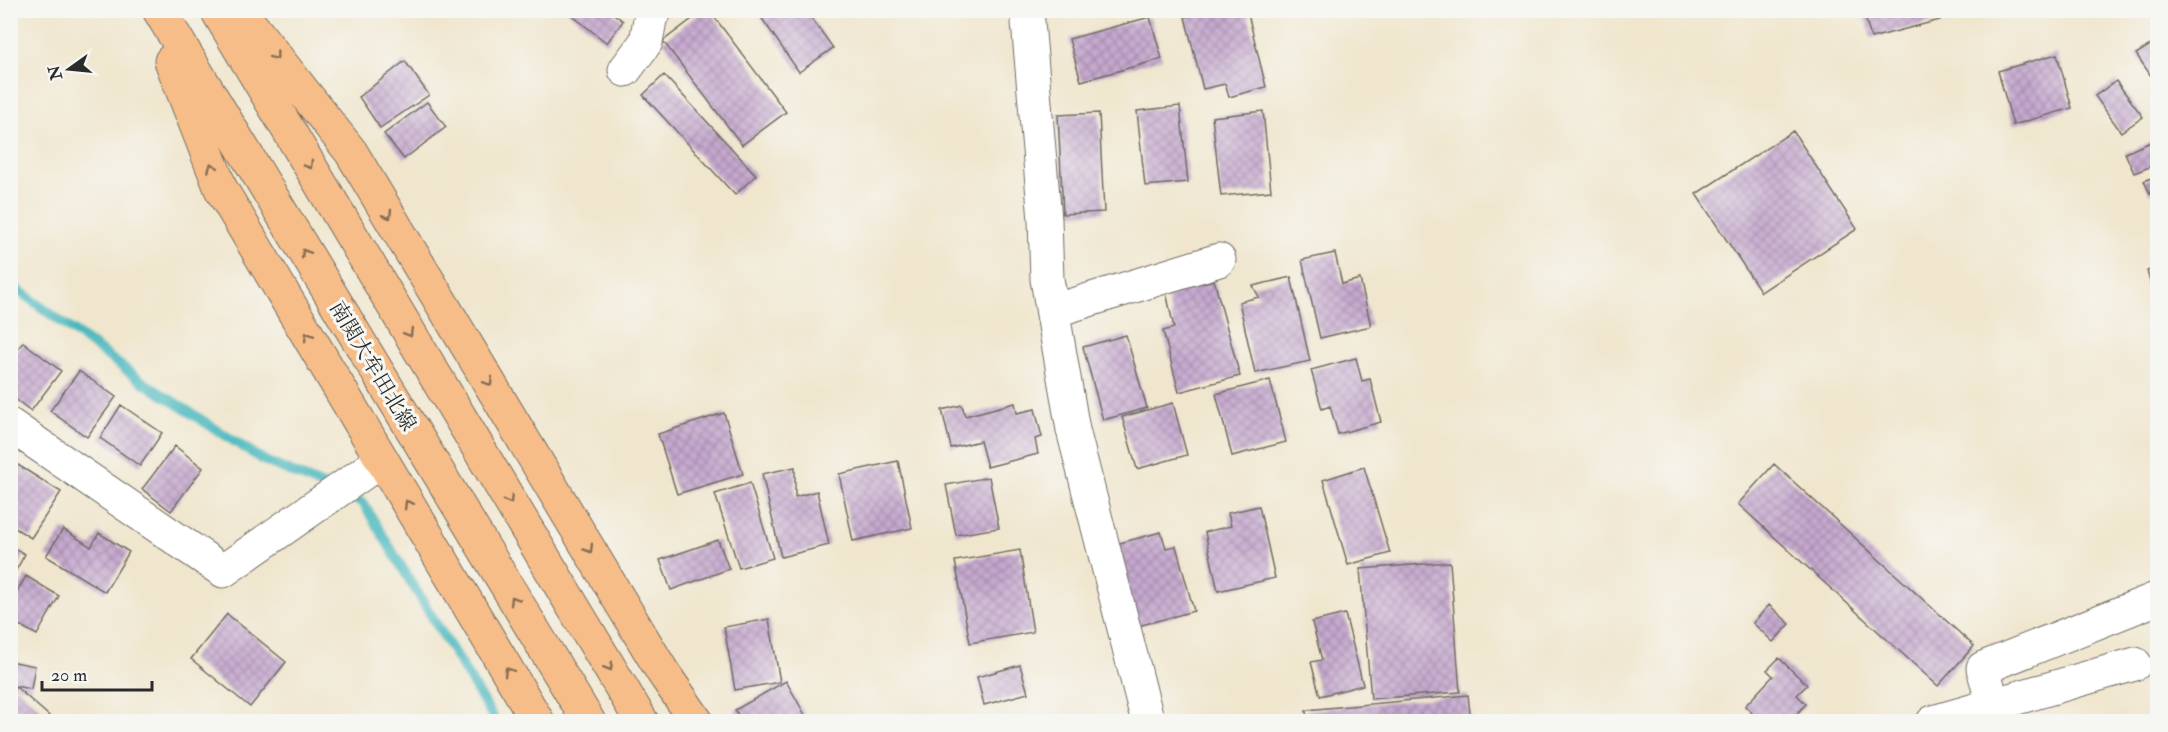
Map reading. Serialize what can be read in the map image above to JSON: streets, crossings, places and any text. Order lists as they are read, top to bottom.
{
  "streets": {
    "main road": ["南関大牟田北線"]
  },
  "scale_bar": "20 m",
  "north": "left"
}
